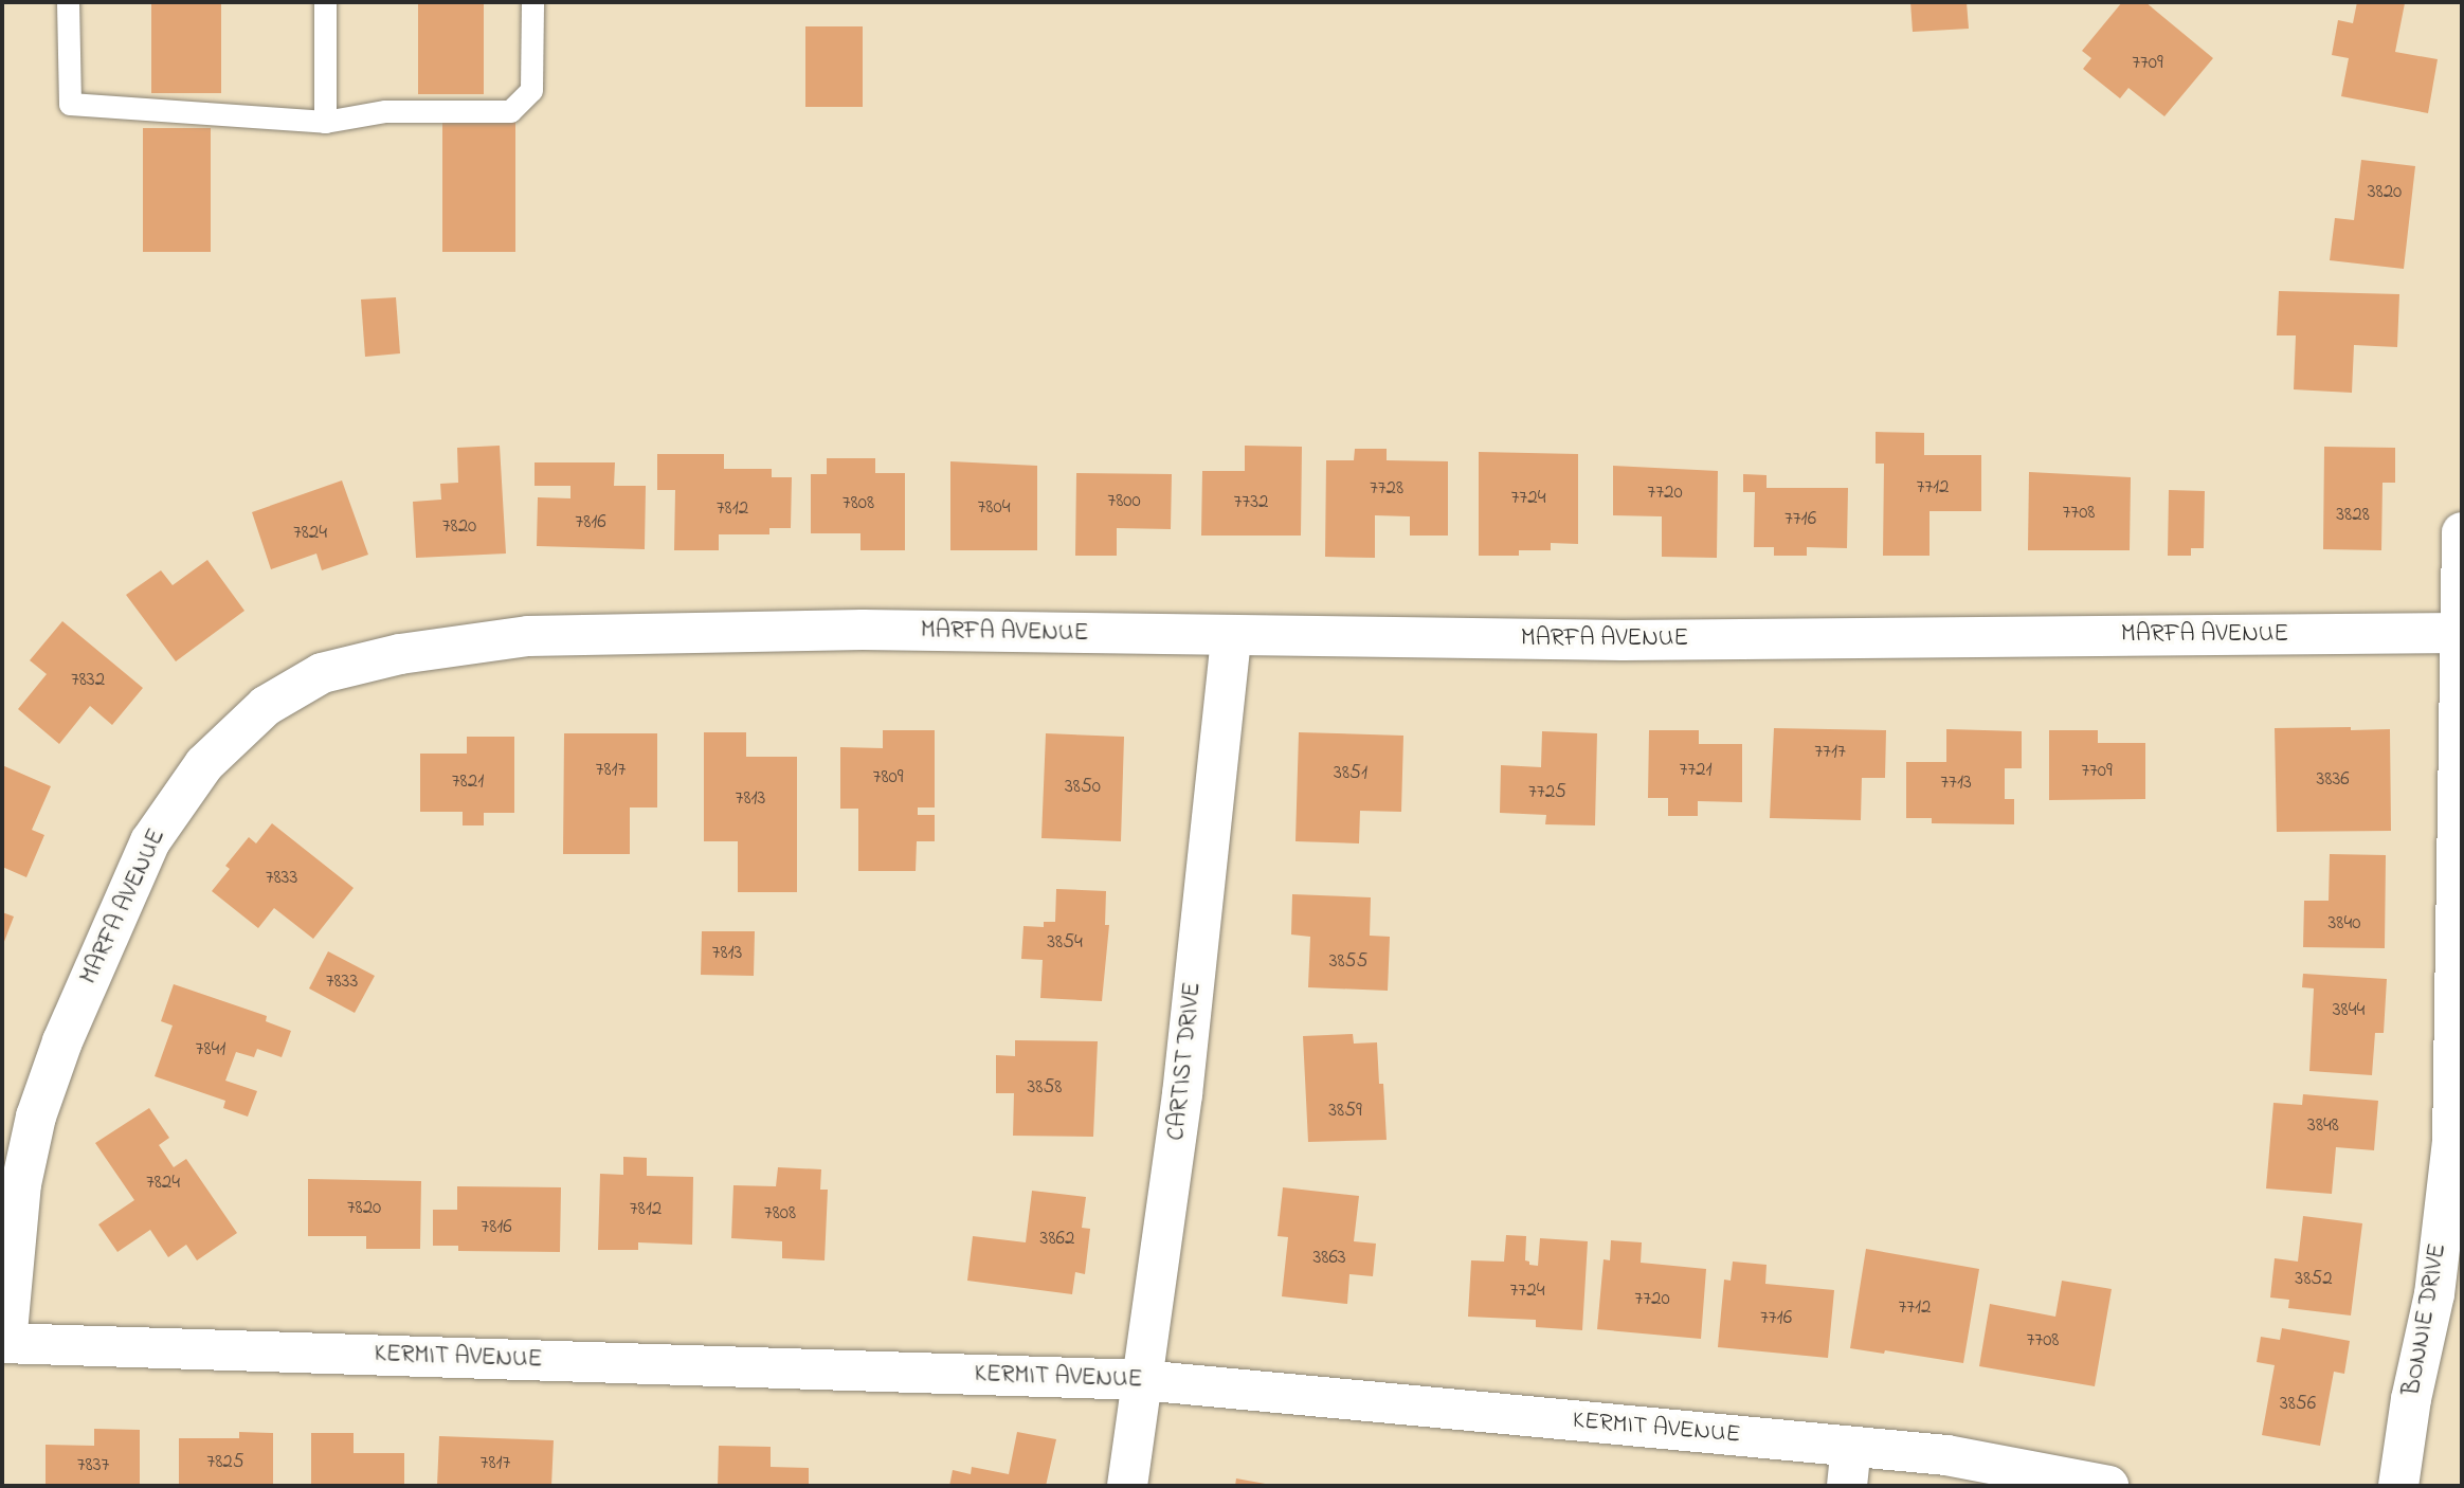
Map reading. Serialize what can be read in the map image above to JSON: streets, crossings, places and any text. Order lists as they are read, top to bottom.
{
  "streets": {
    "street": [
      "MARFA AVENUE",
      "CARTIST DRIVE",
      "BONNIE DRIVE",
      "KERMIT AVENUE"
    ]
  },
  "crossings": [
    ["MARFA AVENUE", "CARTIST DRIVE"],
    ["MARFA AVENUE", "BONNIE DRIVE"],
    ["MARFA AVENUE", "KERMIT AVENUE"],
    ["CARTIST DRIVE", "KERMIT AVENUE"]
  ],
  "house_numbers": [
    "7709",
    "3820",
    "7712",
    "7728",
    "7720",
    "7724",
    "7800",
    "7732",
    "7808",
    "7804",
    "7812",
    "7708",
    "3828",
    "7716",
    "7816",
    "7820",
    "7824",
    "7832",
    "7717",
    "7817",
    "7721",
    "7709",
    "3851",
    "7809",
    "3836",
    "7821",
    "7713",
    "3850",
    "7725",
    "7813",
    "7833",
    "3840",
    "3854",
    "7813",
    "3855",
    "7833",
    "3844",
    "7841",
    "3858",
    "3859",
    "3848",
    "7824",
    "7820",
    "7812",
    "7808",
    "7816",
    "3862",
    "3863",
    "3852",
    "7724",
    "7720",
    "7712",
    "7716",
    "7708",
    "3856",
    "7825",
    "7817",
    "7837"
  ]
}
